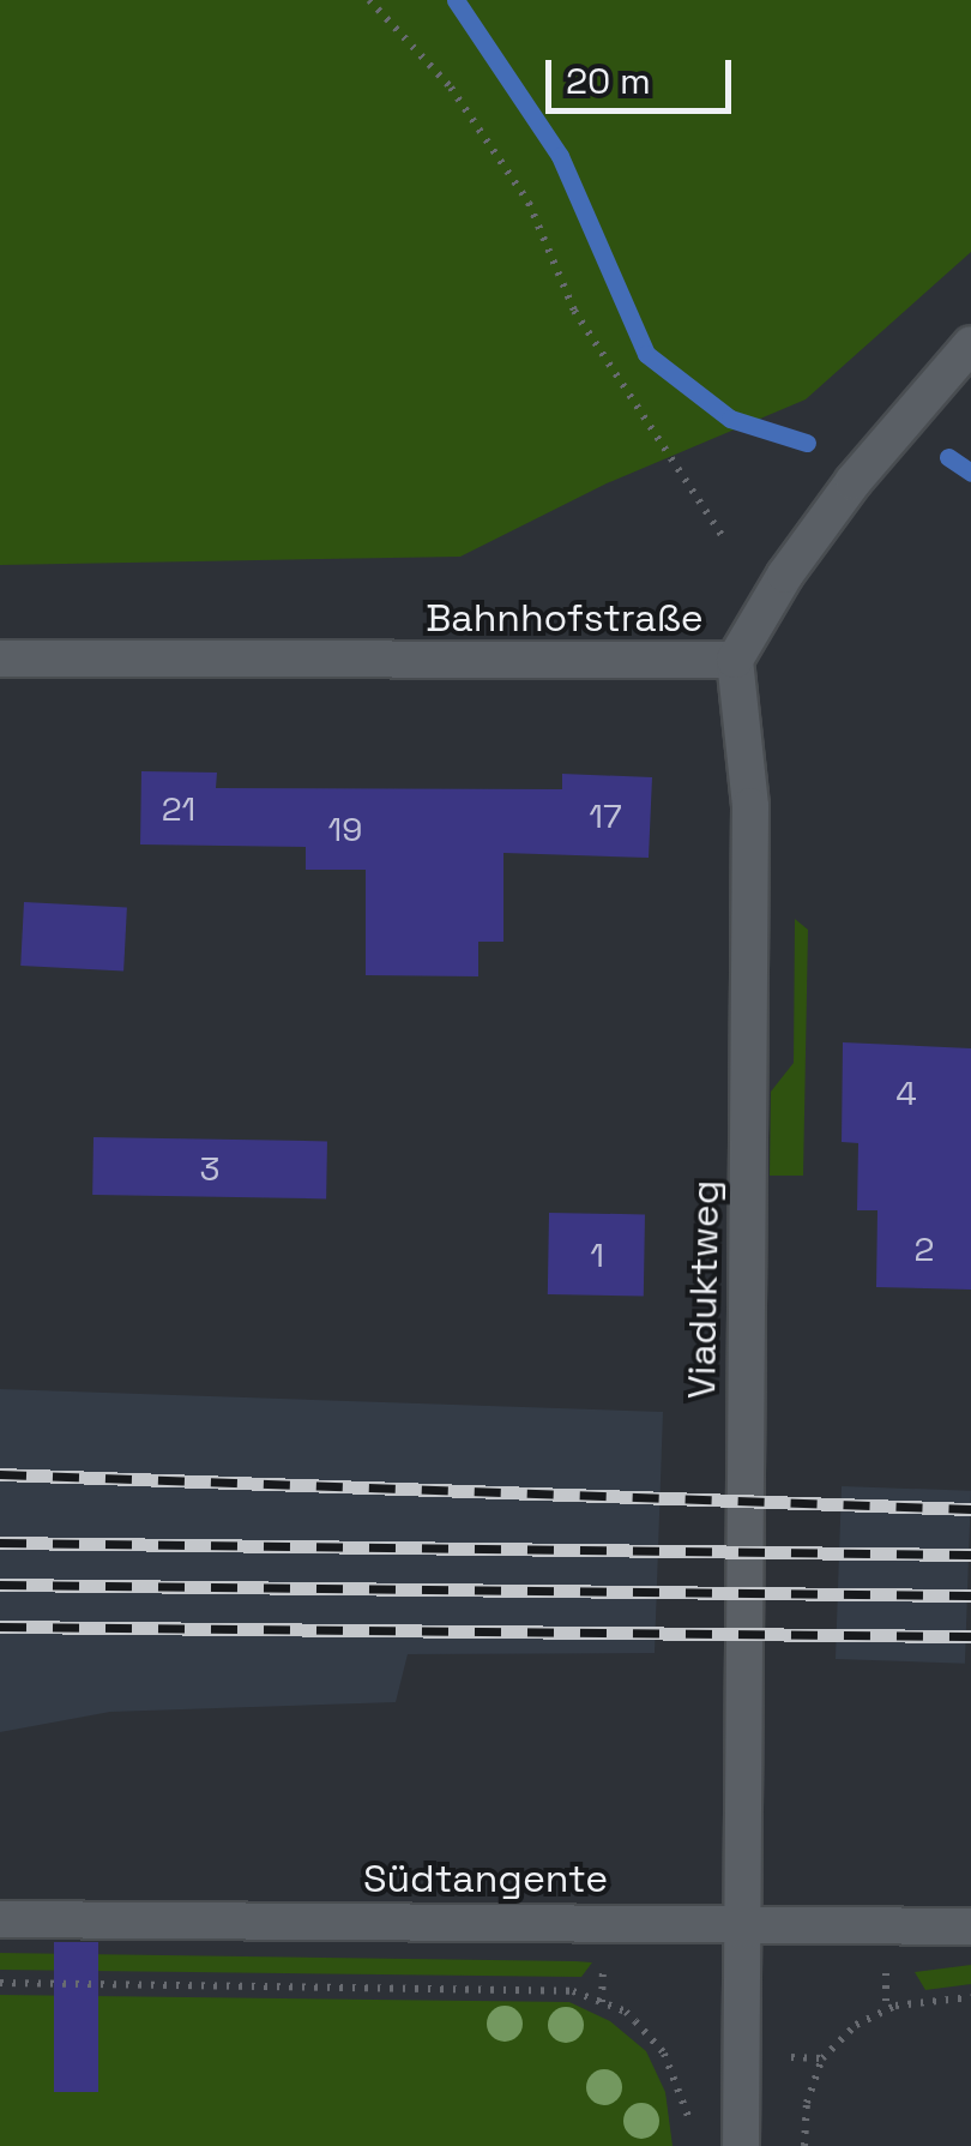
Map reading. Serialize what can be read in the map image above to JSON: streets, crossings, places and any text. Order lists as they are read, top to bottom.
{
  "streets": {
    "street": ["Bahnhofstraße", "Viaduktweg", "Südtangente"]
  },
  "crossings": [
    ["Bahnhofstraße", "Viaduktweg"],
    ["Viaduktweg", "Südtangente"]
  ],
  "house_numbers": [
    "21",
    "17",
    "19",
    "4",
    "3",
    "2",
    "1"
  ],
  "scale_bar": "20 m"
}
